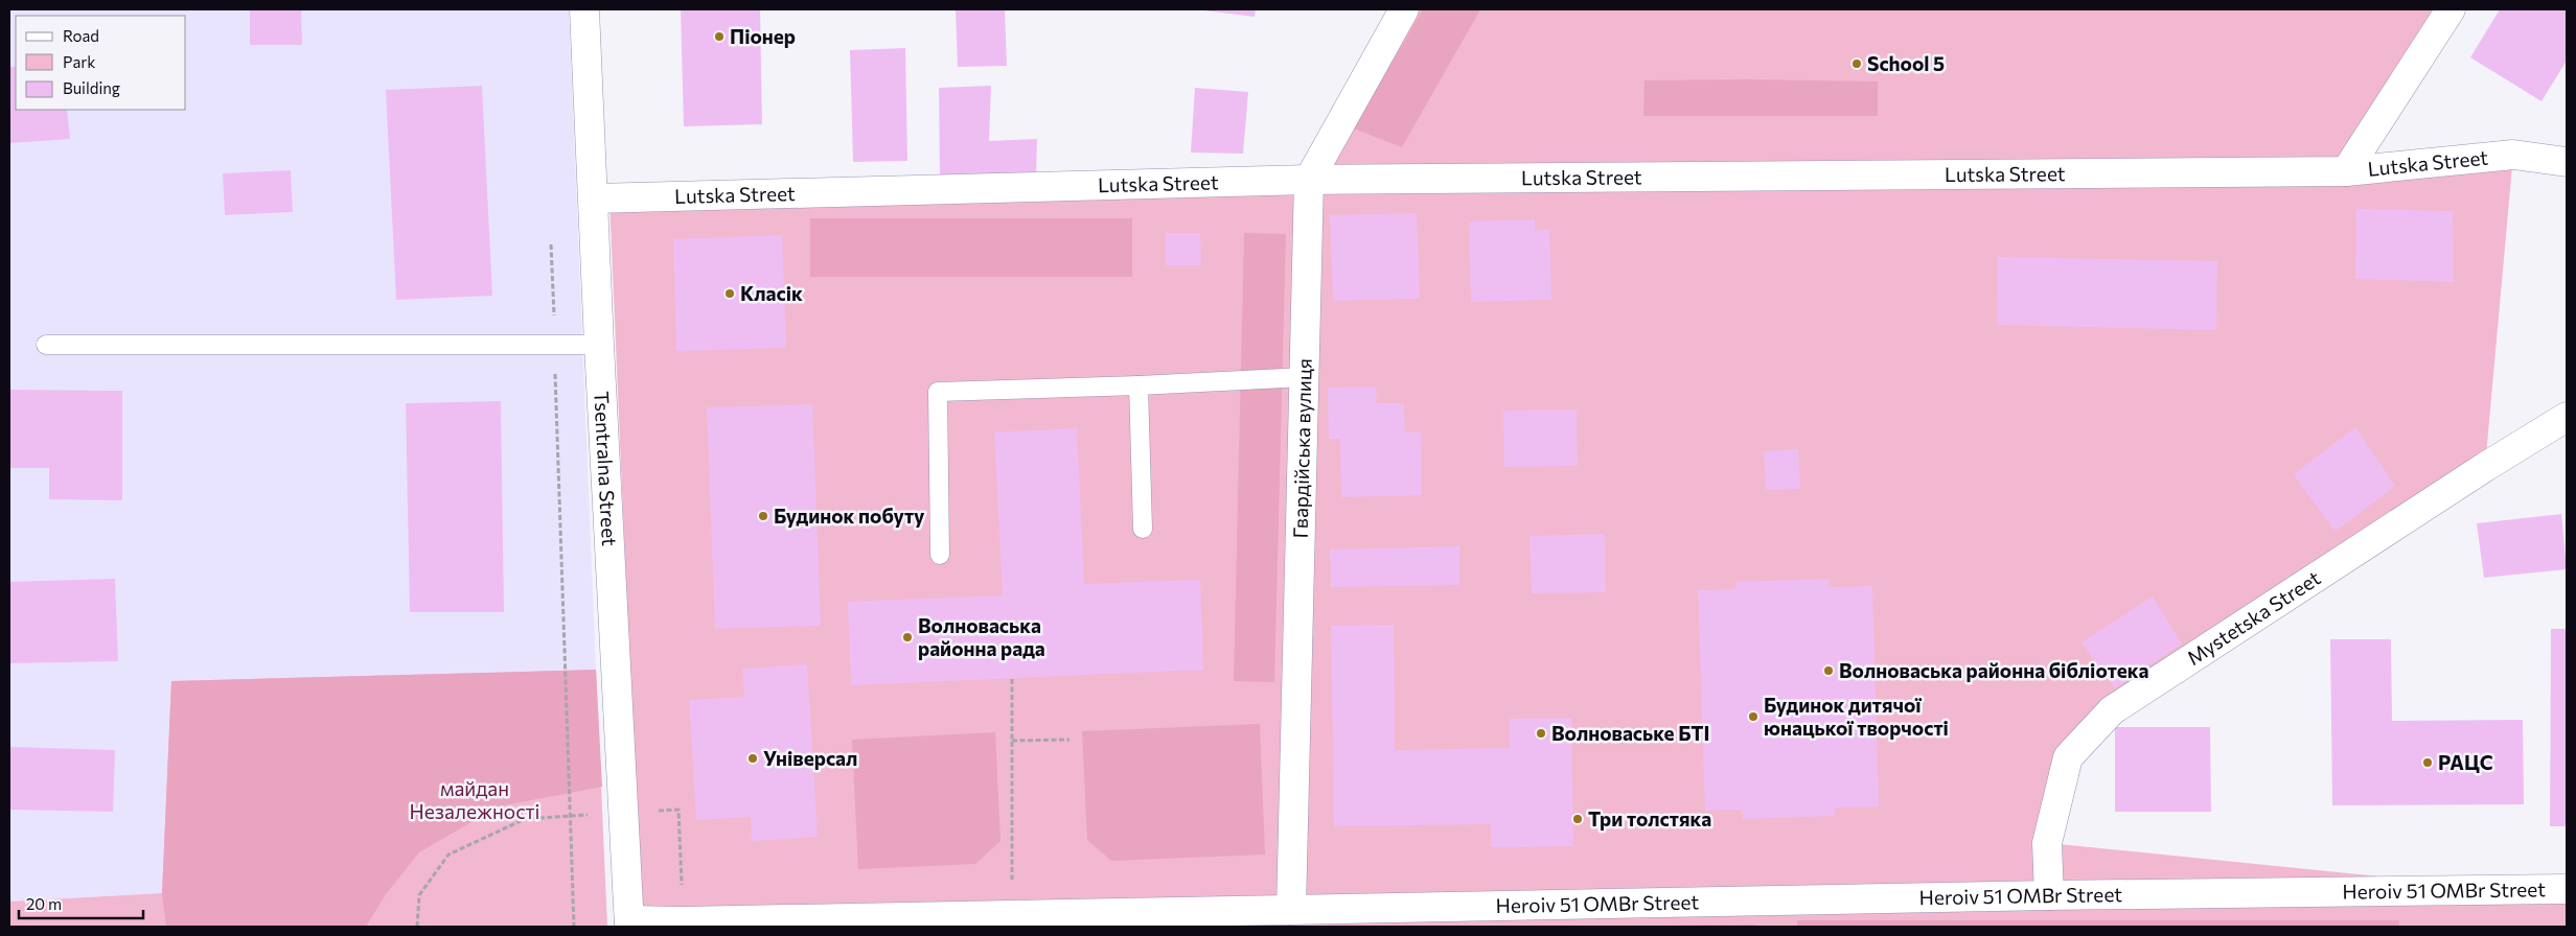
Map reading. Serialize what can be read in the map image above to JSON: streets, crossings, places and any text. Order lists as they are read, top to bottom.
{
  "streets": {
    "street": [
      "Lutska Street",
      "Гвардійська вулиця",
      "Tsentralna Street",
      "Mystetska Street",
      "Heroiv 51 OMBr Street"
    ]
  },
  "crossings": [
    ["Lutska Street", "Гвардійська вулиця"],
    ["Lutska Street", "Tsentralna Street"],
    ["Гвардійська вулиця", "Heroiv 51 OMBr Street"],
    ["Tsentralna Street", "Heroiv 51 OMBr Street"],
    ["Mystetska Street", "Heroiv 51 OMBr Street"]
  ],
  "parks": ["майдан Незалежності"],
  "places": [
    "Піонер",
    "School 5",
    "Класік",
    "Будинок побуту",
    "Волноваська районна рада",
    "Волноваська районна бібліотека",
    "Будинок дитячої юнацької творчості",
    "Волноваське БТІ",
    "Універсал",
    "РАЦС",
    "Три толстяка"
  ],
  "legend": ["Road", "Park", "Building"],
  "scale_bar": "20 m"
}
